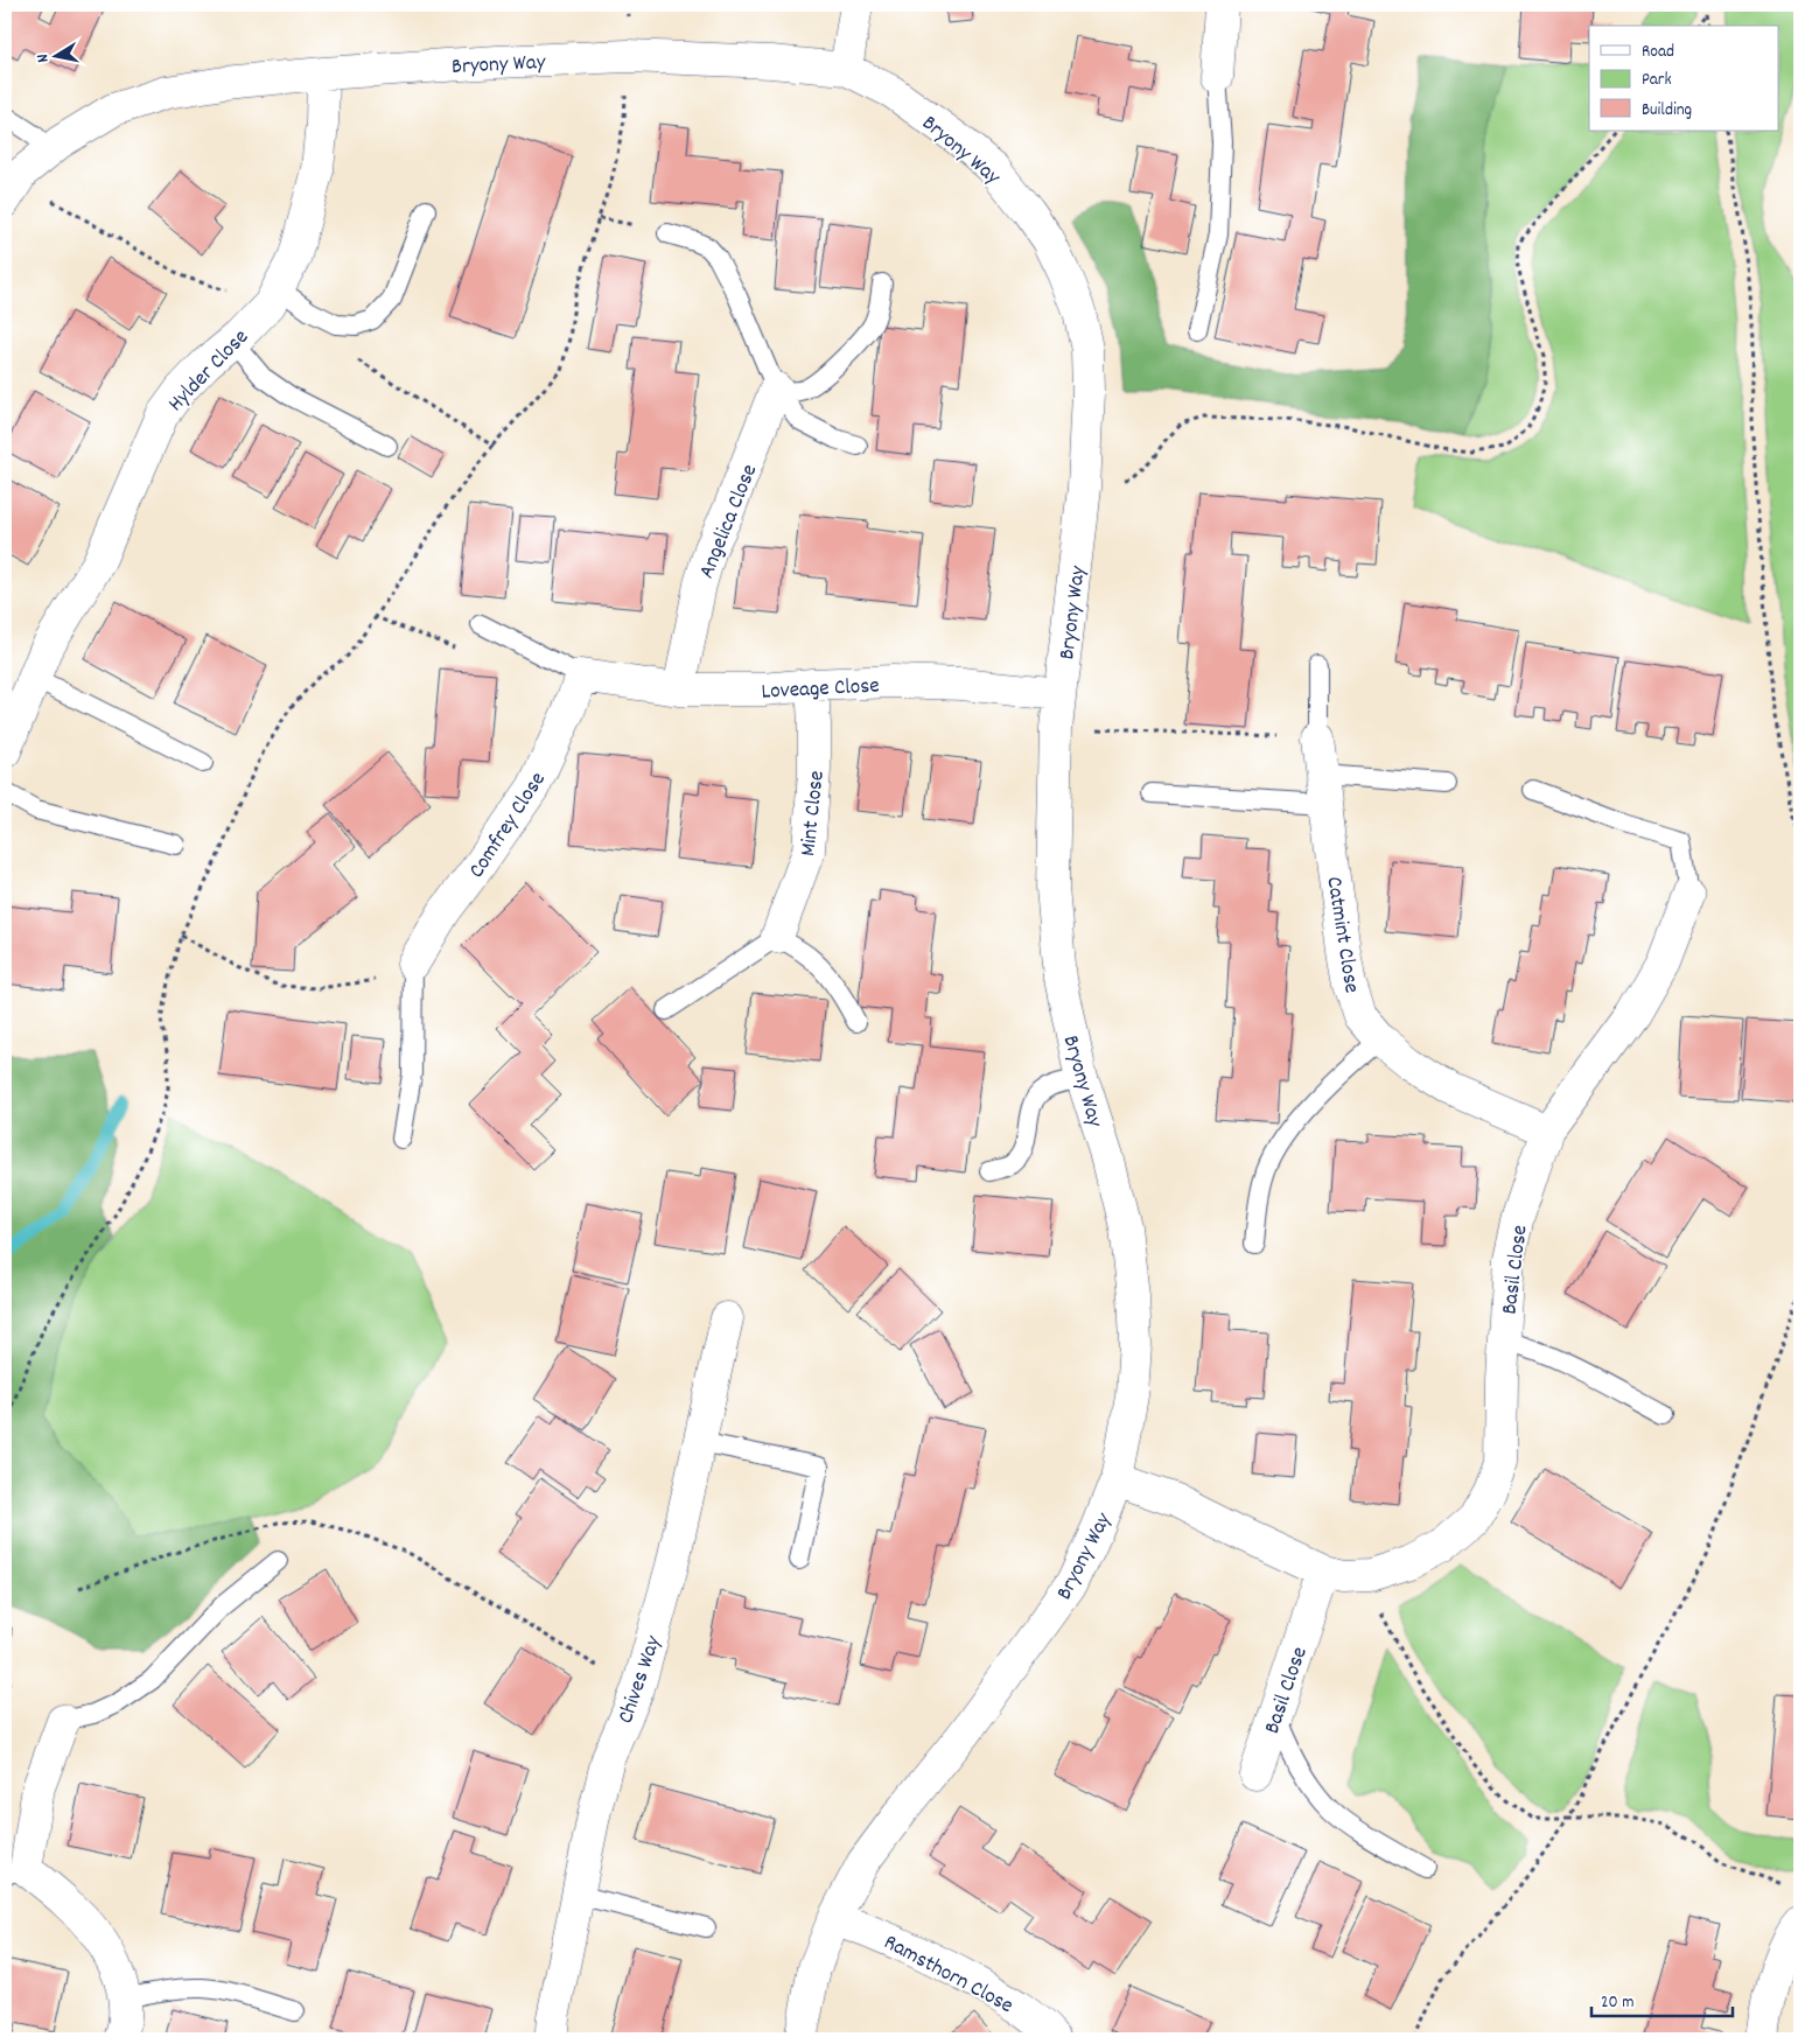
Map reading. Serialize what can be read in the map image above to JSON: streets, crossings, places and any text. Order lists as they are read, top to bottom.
{
  "streets": {
    "street": [
      "Bryony Way",
      "Hylder Close",
      "Angelica Close",
      "Loveage Close",
      "Mint Close",
      "Comfrey Close",
      "Catmint Close",
      "Basil Close",
      "Chives Way",
      "Ramsthorn Close"
    ]
  },
  "crossings": [
    ["Bryony Way", "Hylder Close"],
    ["Bryony Way", "Loveage Close"],
    ["Bryony Way", "Basil Close"],
    ["Bryony Way", "Ramsthorn Close"],
    ["Angelica Close", "Loveage Close"],
    ["Loveage Close", "Mint Close"],
    ["Loveage Close", "Comfrey Close"],
    ["Catmint Close", "Basil Close"]
  ],
  "legend": ["Road", "Park", "Building"],
  "scale_bar": "20 m",
  "north": "left"
}
